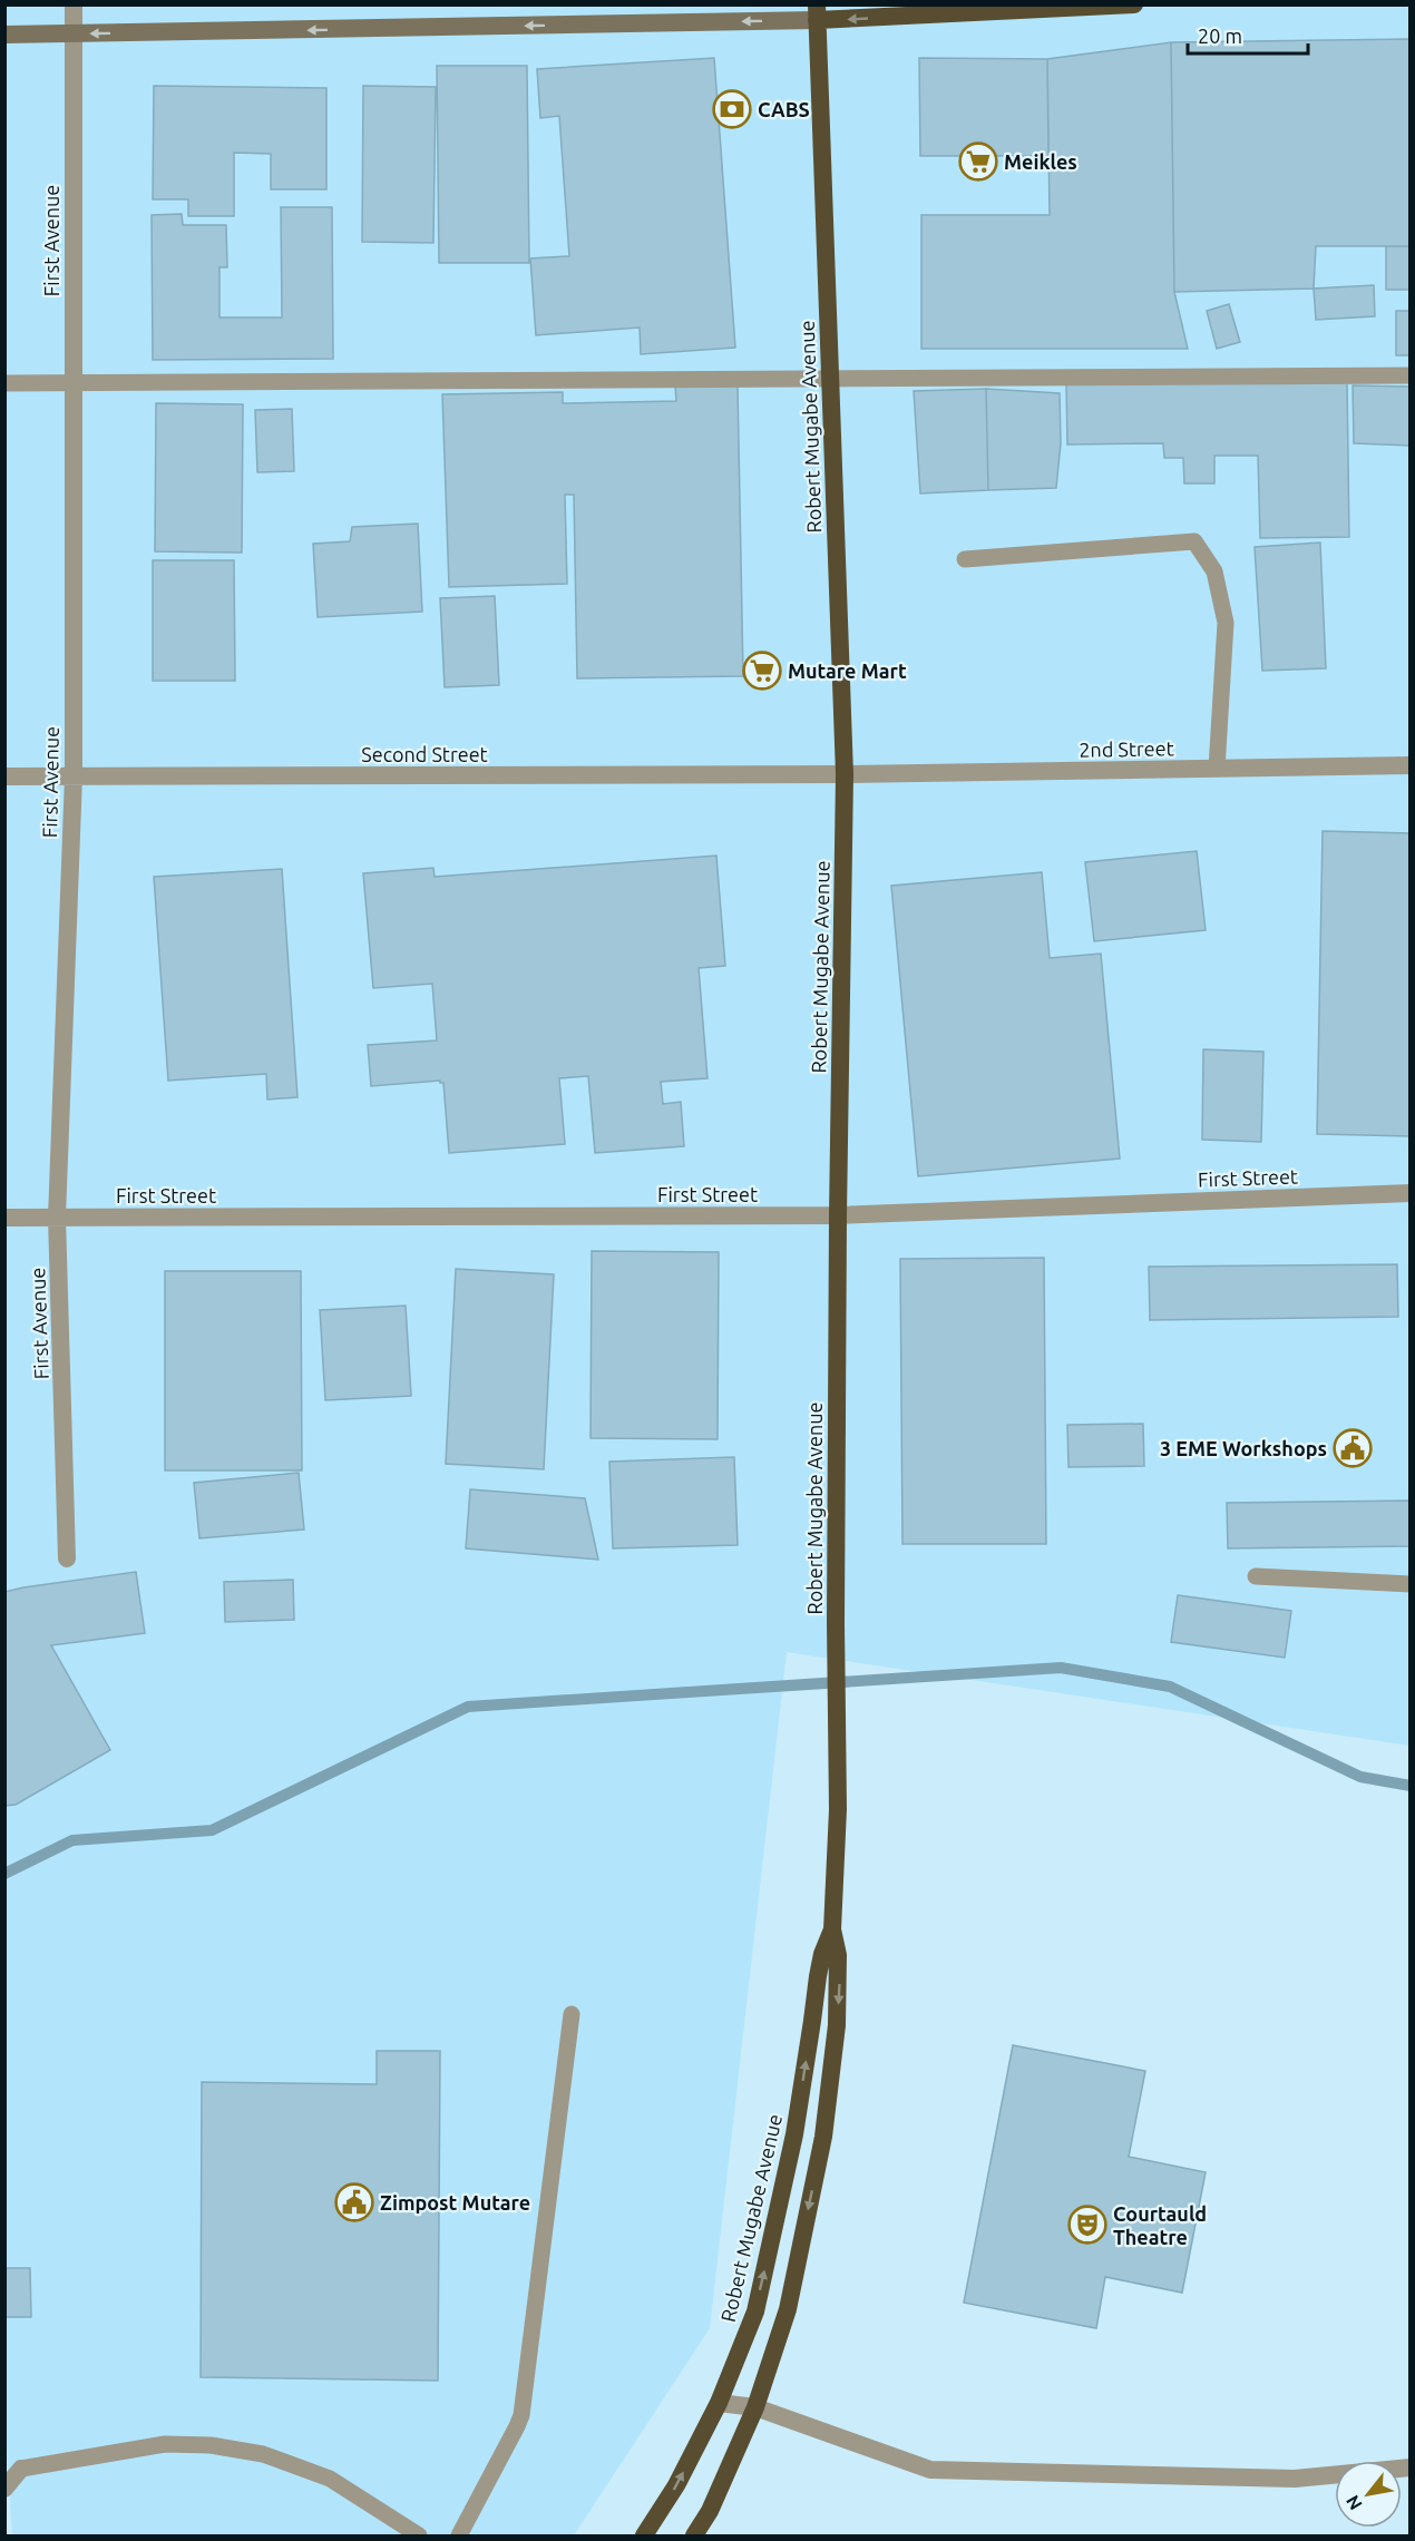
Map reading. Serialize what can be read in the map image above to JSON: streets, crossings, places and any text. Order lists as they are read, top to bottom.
{
  "streets": {
    "highway": ["Robert Mugabe Avenue"],
    "street": [
      "First Avenue",
      "2nd Street",
      "Second Street",
      "First Street"
    ]
  },
  "crossings": [
    ["First Avenue", "Second Street"],
    ["First Avenue", "First Street"],
    ["Robert Mugabe Avenue", "2nd Street"],
    ["Robert Mugabe Avenue", "Second Street"],
    ["Robert Mugabe Avenue", "First Street"],
    ["2nd Street", "Second Street"]
  ],
  "places": {
    "bank": ["CABS"],
    "supermarket": ["Meikles", "Mutare Mart"],
    "public building": ["3 EME Workshops", "Zimpost Mutare"],
    "theatre": ["Courtauld Theatre"]
  },
  "scale_bar": "20 m",
  "north": "bottom left"
}
